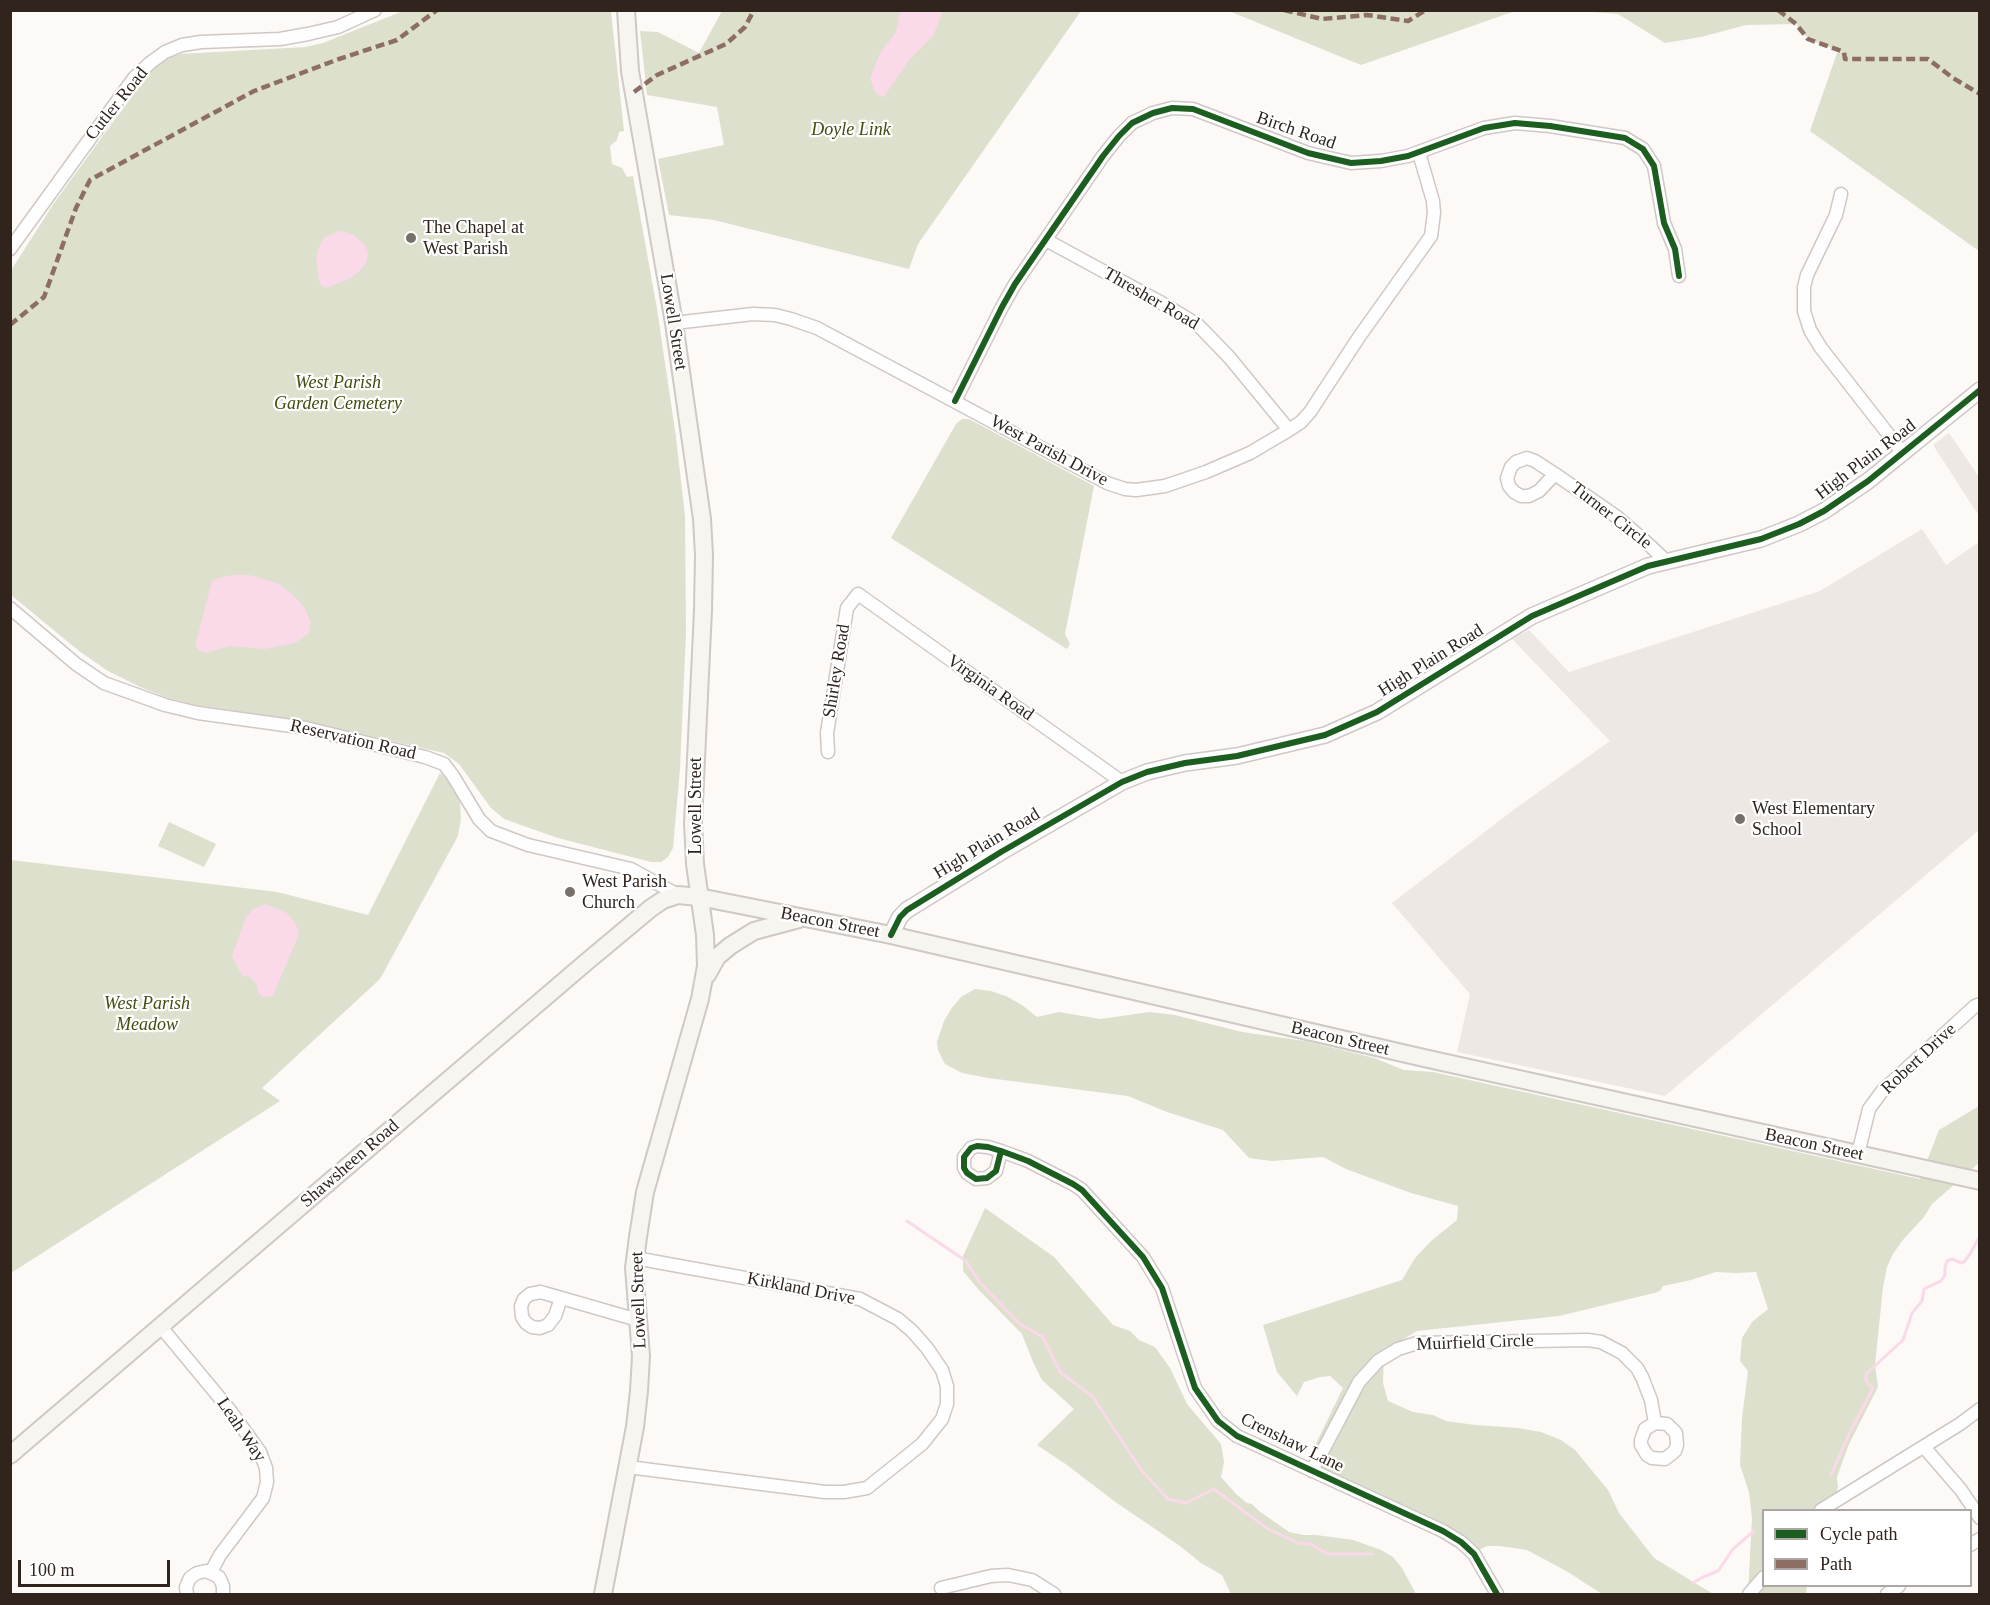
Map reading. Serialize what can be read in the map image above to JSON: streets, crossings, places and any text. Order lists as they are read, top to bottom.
{
  "streets": {
    "main road": ["Lowell Street", "Beacon Street", "Shawsheen Road"],
    "street": [
      "Cutler Road",
      "Birch Road",
      "Thresher Road",
      "West Parish Drive",
      "High Plain Road",
      "Turner Circle",
      "Shirley Road",
      "Virginia Road",
      "Reservation Road",
      "Robert Drive",
      "Kirkland Drive",
      "Muirfield Circle",
      "Leah Way",
      "Crenshaw Lane"
    ]
  },
  "crossings": [
    ["Birch Road", "Thresher Road"],
    ["Birch Road", "West Parish Drive"],
    ["Thresher Road", "West Parish Drive"],
    ["Lowell Street", "West Parish Drive"],
    ["Lowell Street", "Beacon Street"],
    ["Lowell Street", "Kirkland Drive"],
    ["High Plain Road", "Turner Circle"],
    ["High Plain Road", "Virginia Road"],
    ["High Plain Road", "Beacon Street"],
    ["Shirley Road", "Virginia Road"],
    ["Reservation Road", "Shawsheen Road"],
    ["Beacon Street", "Robert Drive"],
    ["Shawsheen Road", "Leah Way"],
    ["Muirfield Circle", "Crenshaw Lane"]
  ],
  "parks": ["Doyle Link", "West Parish Garden Cemetery", "West Parish Meadow"],
  "places": ["The Chapel at West Parish", "West Elementary School", "West Parish Church"],
  "legend": ["Cycle path", "Path"],
  "scale_bar": "100 m"
}
